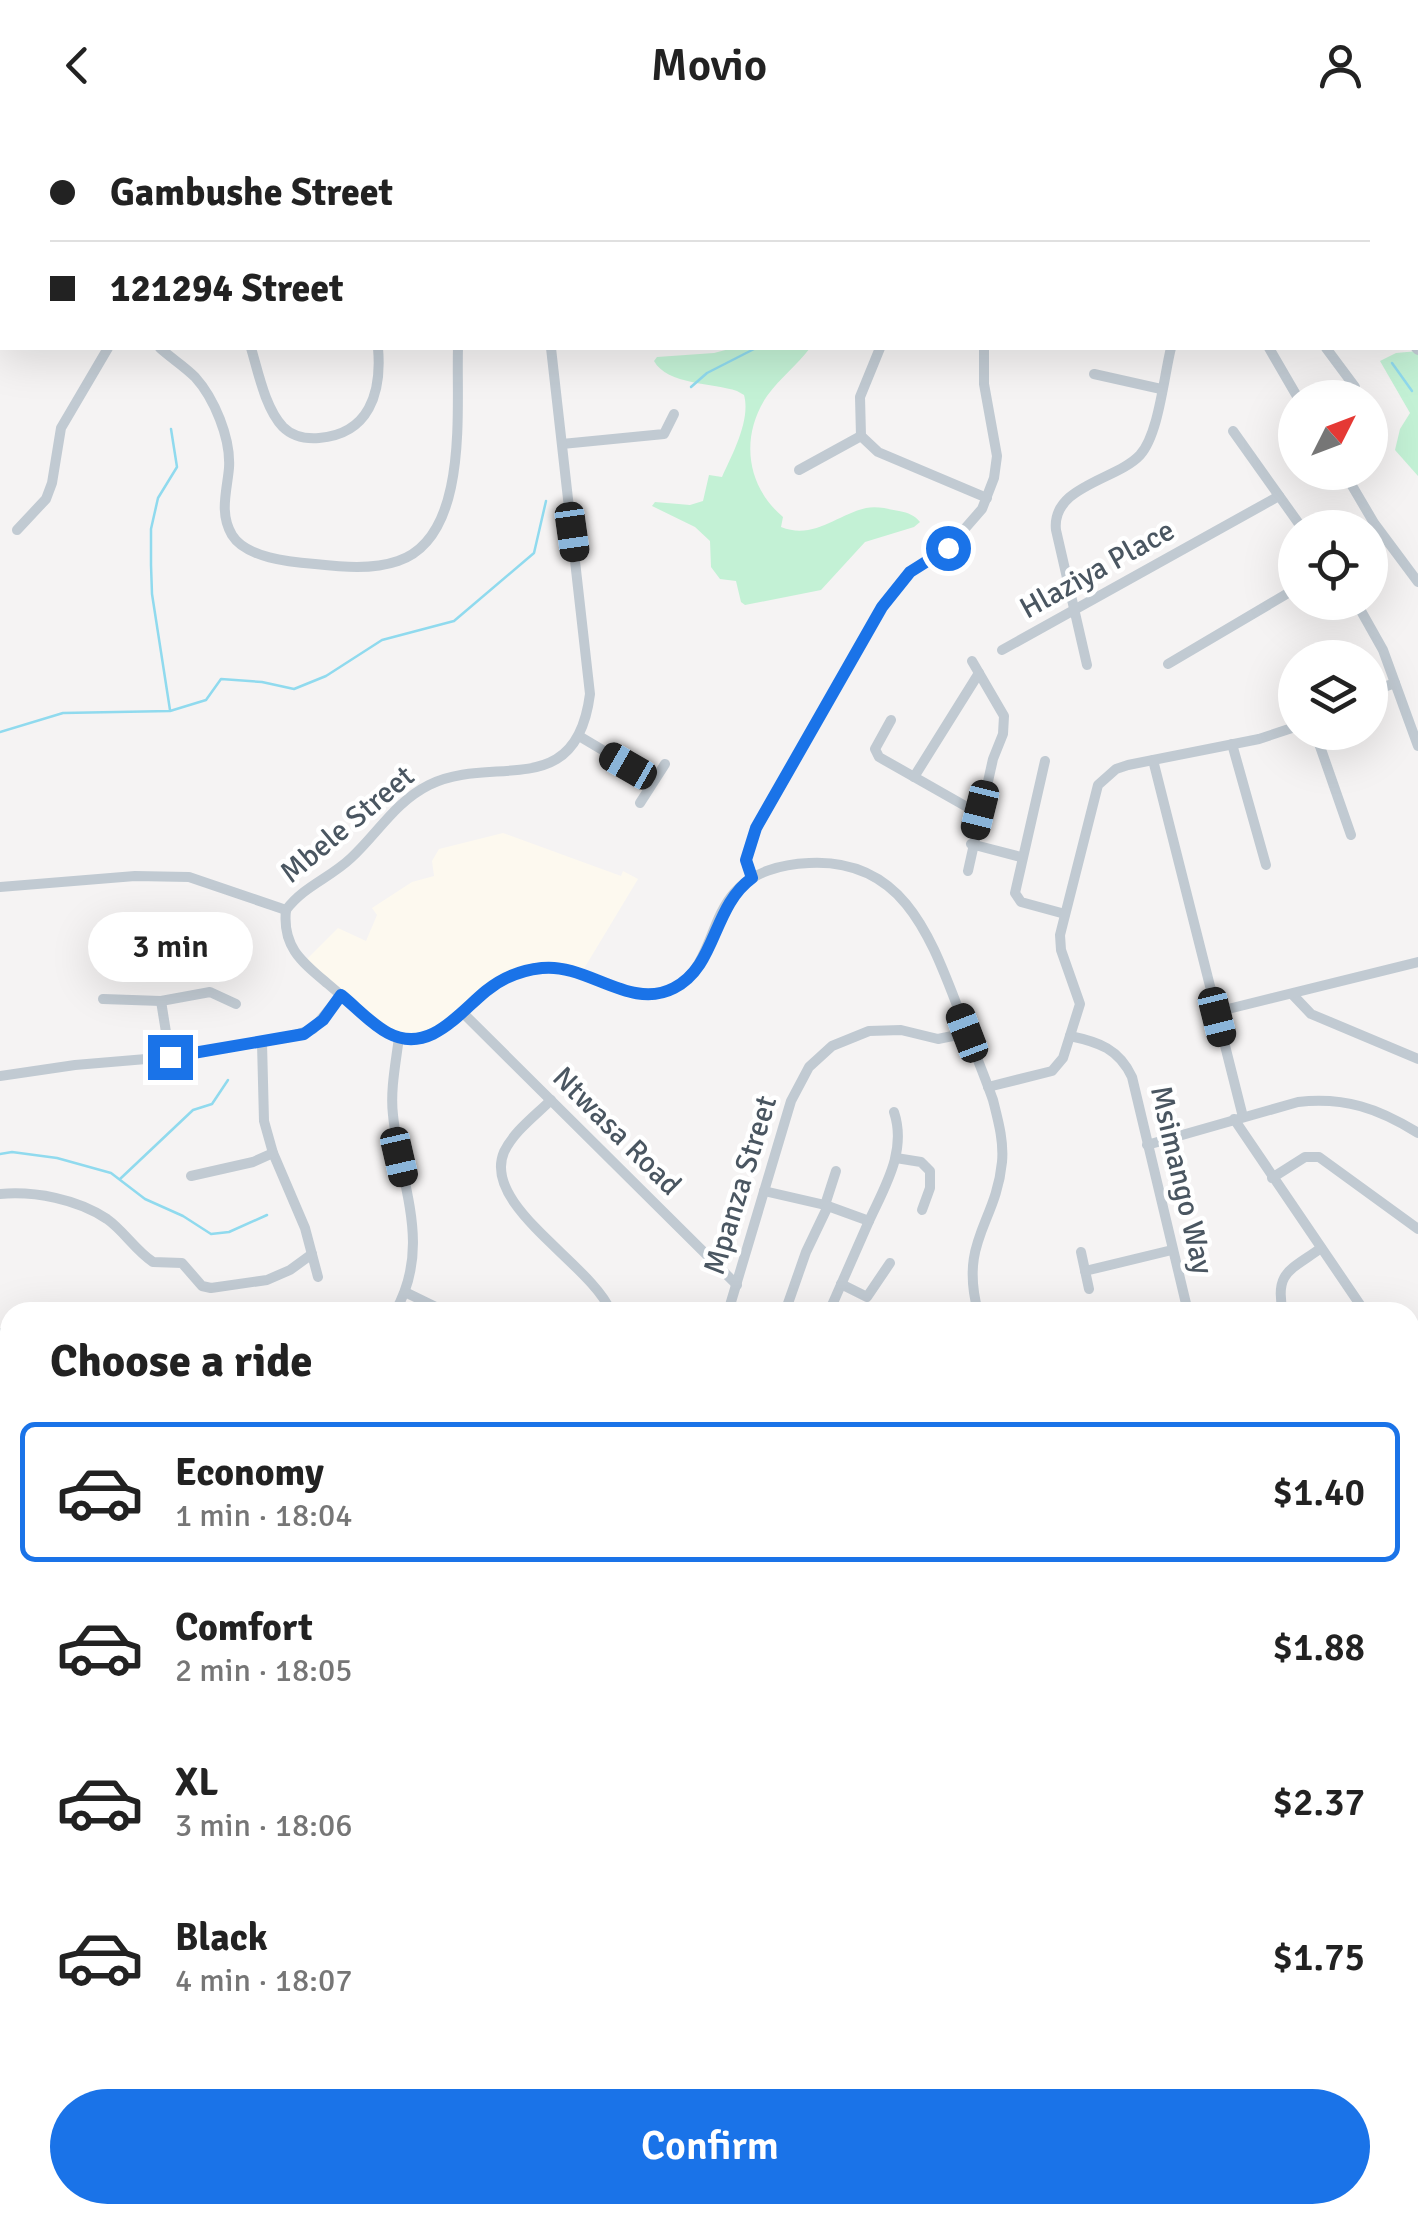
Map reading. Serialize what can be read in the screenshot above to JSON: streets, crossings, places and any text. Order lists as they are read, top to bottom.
{
  "streets": {
    "street": [
      "Hlaziya Place",
      "Mbele Street",
      "Ntwasa Road",
      "Msimango Way",
      "Mpanza Street"
    ]
  },
  "crossings": [
    ["Ntwasa Road", "Mpanza Street"]
  ],
  "north": "top right",
  "page": {
    "header": "Movio",
    "banner": ["Gambushe Street", "121294 Street"],
    "bubble": "3 min",
    "heading": "Choose a ride",
    "list": [
      {
        "name": "Economy",
        "note": "1 min · 18:04",
        "value": "$1.40"
      },
      {
        "name": "Comfort",
        "note": "2 min · 18:05",
        "value": "$1.88"
      },
      {
        "name": "XL",
        "note": "3 min · 18:06",
        "value": "$2.37"
      },
      {
        "name": "Black",
        "note": "4 min · 18:07",
        "value": "$1.75"
      }
    ],
    "buttons": "Confirm"
  }
}
